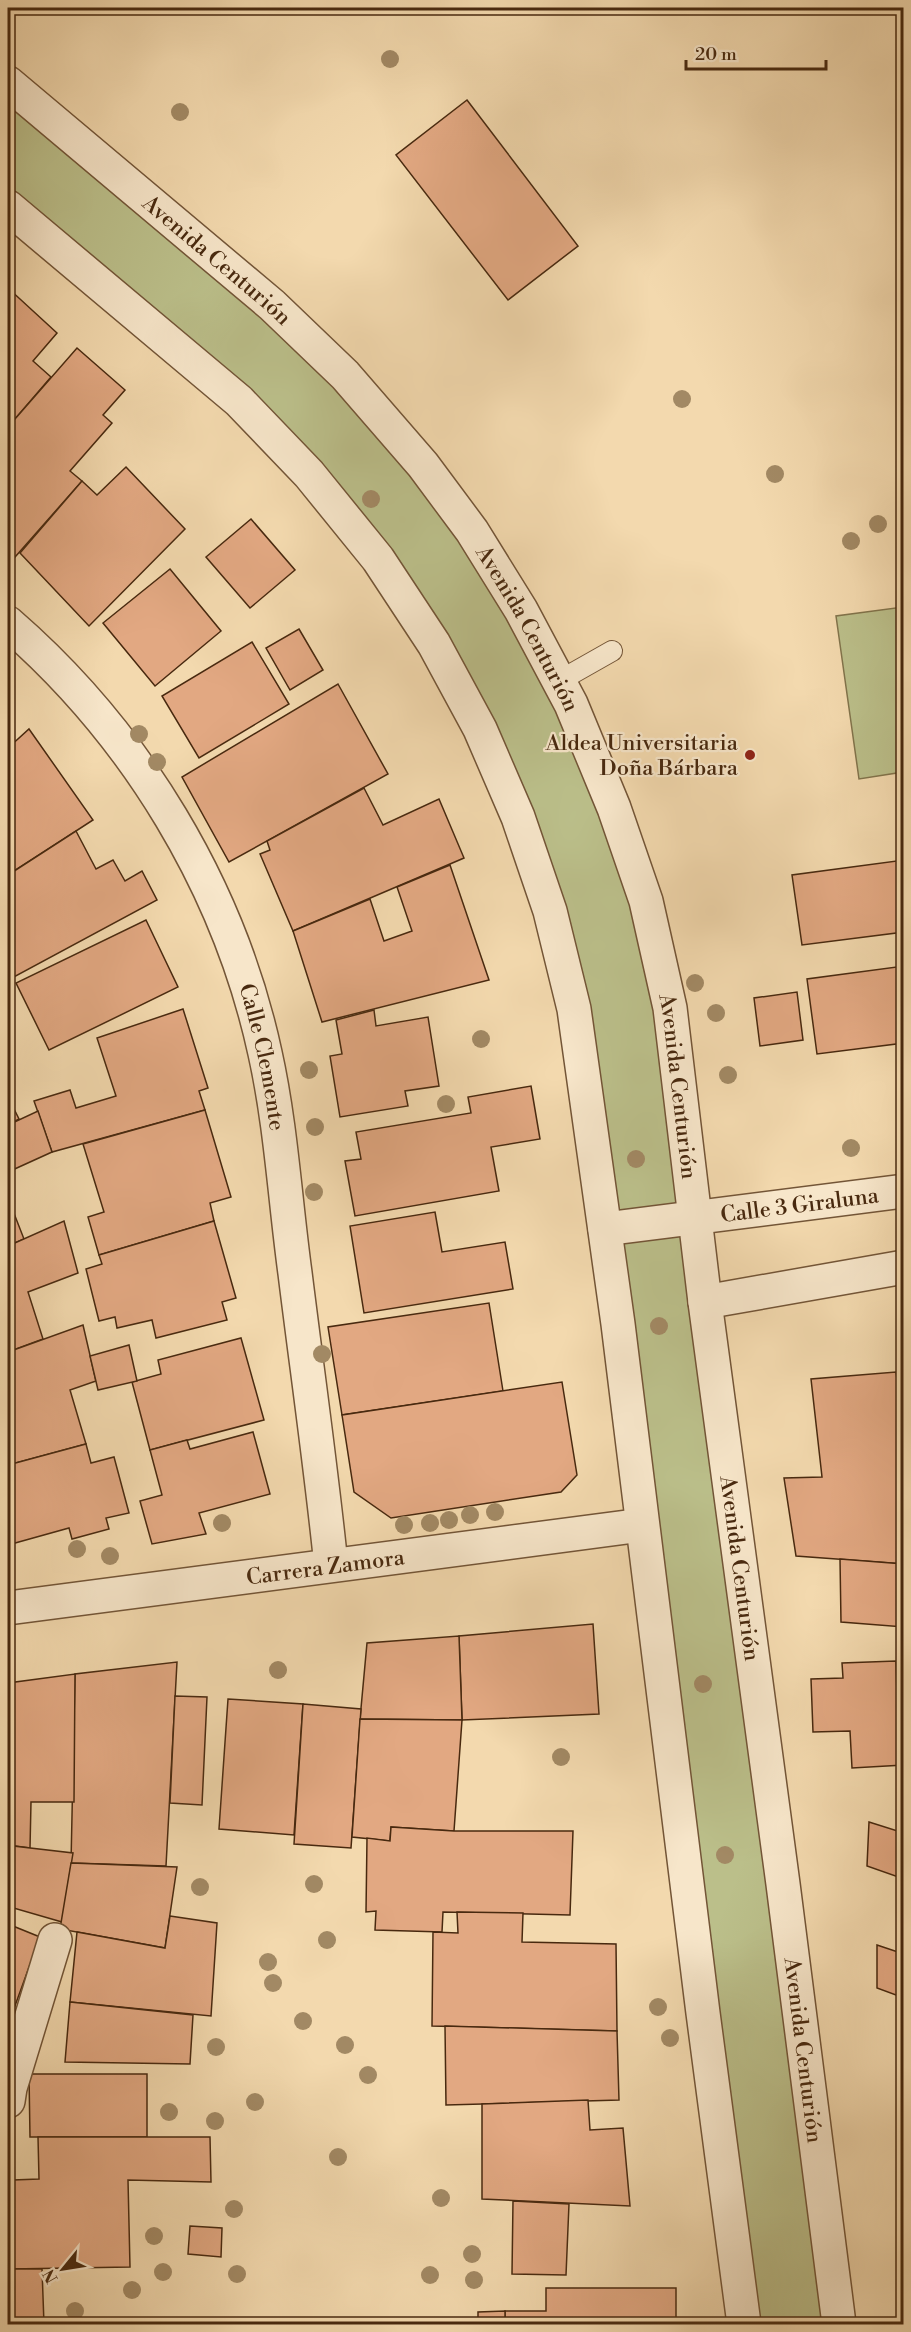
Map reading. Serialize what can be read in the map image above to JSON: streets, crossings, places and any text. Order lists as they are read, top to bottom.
{
  "streets": {
    "street": [
      "Avenida Centurión",
      "Calle Clemente",
      "Calle 3 Giraluna",
      "Carrera Zamora"
    ]
  },
  "crossings": [
    ["Avenida Centurión", "Calle 3 Giraluna"],
    ["Calle Clemente", "Carrera Zamora"]
  ],
  "places": ["Aldea Universitaria Doña Bárbara"],
  "scale_bar": "20 m",
  "north": "bottom left"
}
